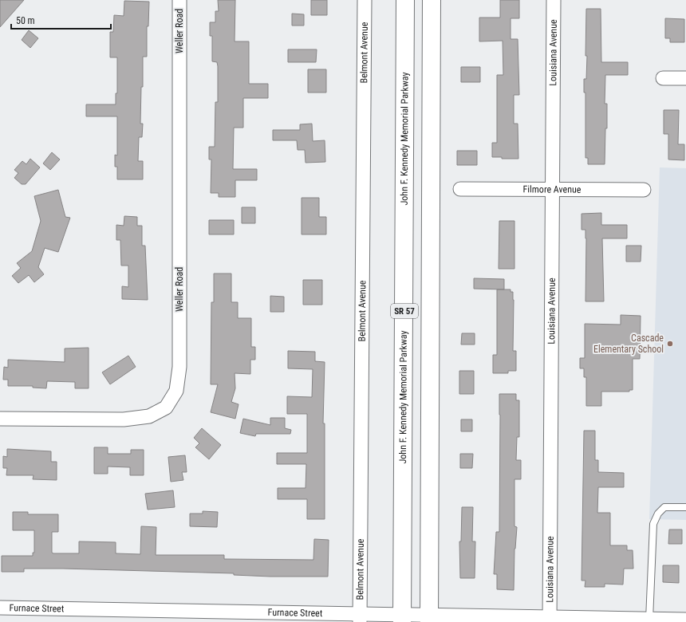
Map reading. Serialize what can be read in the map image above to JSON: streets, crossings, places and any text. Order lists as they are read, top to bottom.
{
  "streets": {
    "highway": ["John F. Kennedy Memorial Parkway", "SR 57"],
    "street": [
      "Weller Road",
      "Belmont Avenue",
      "Louisiana Avenue",
      "Filmore Avenue",
      "Furnace Street"
    ]
  },
  "crossings": [
    ["Belmont Avenue", "Furnace Street"],
    ["Louisiana Avenue", "Filmore Avenue"],
    ["Louisiana Avenue", "Furnace Street"],
    ["John F. Kennedy Memorial Parkway", "Furnace Street"],
    ["SR 57", "Furnace Street"]
  ],
  "places": ["Cascade Elementary School"],
  "scale_bar": "50 m"
}
